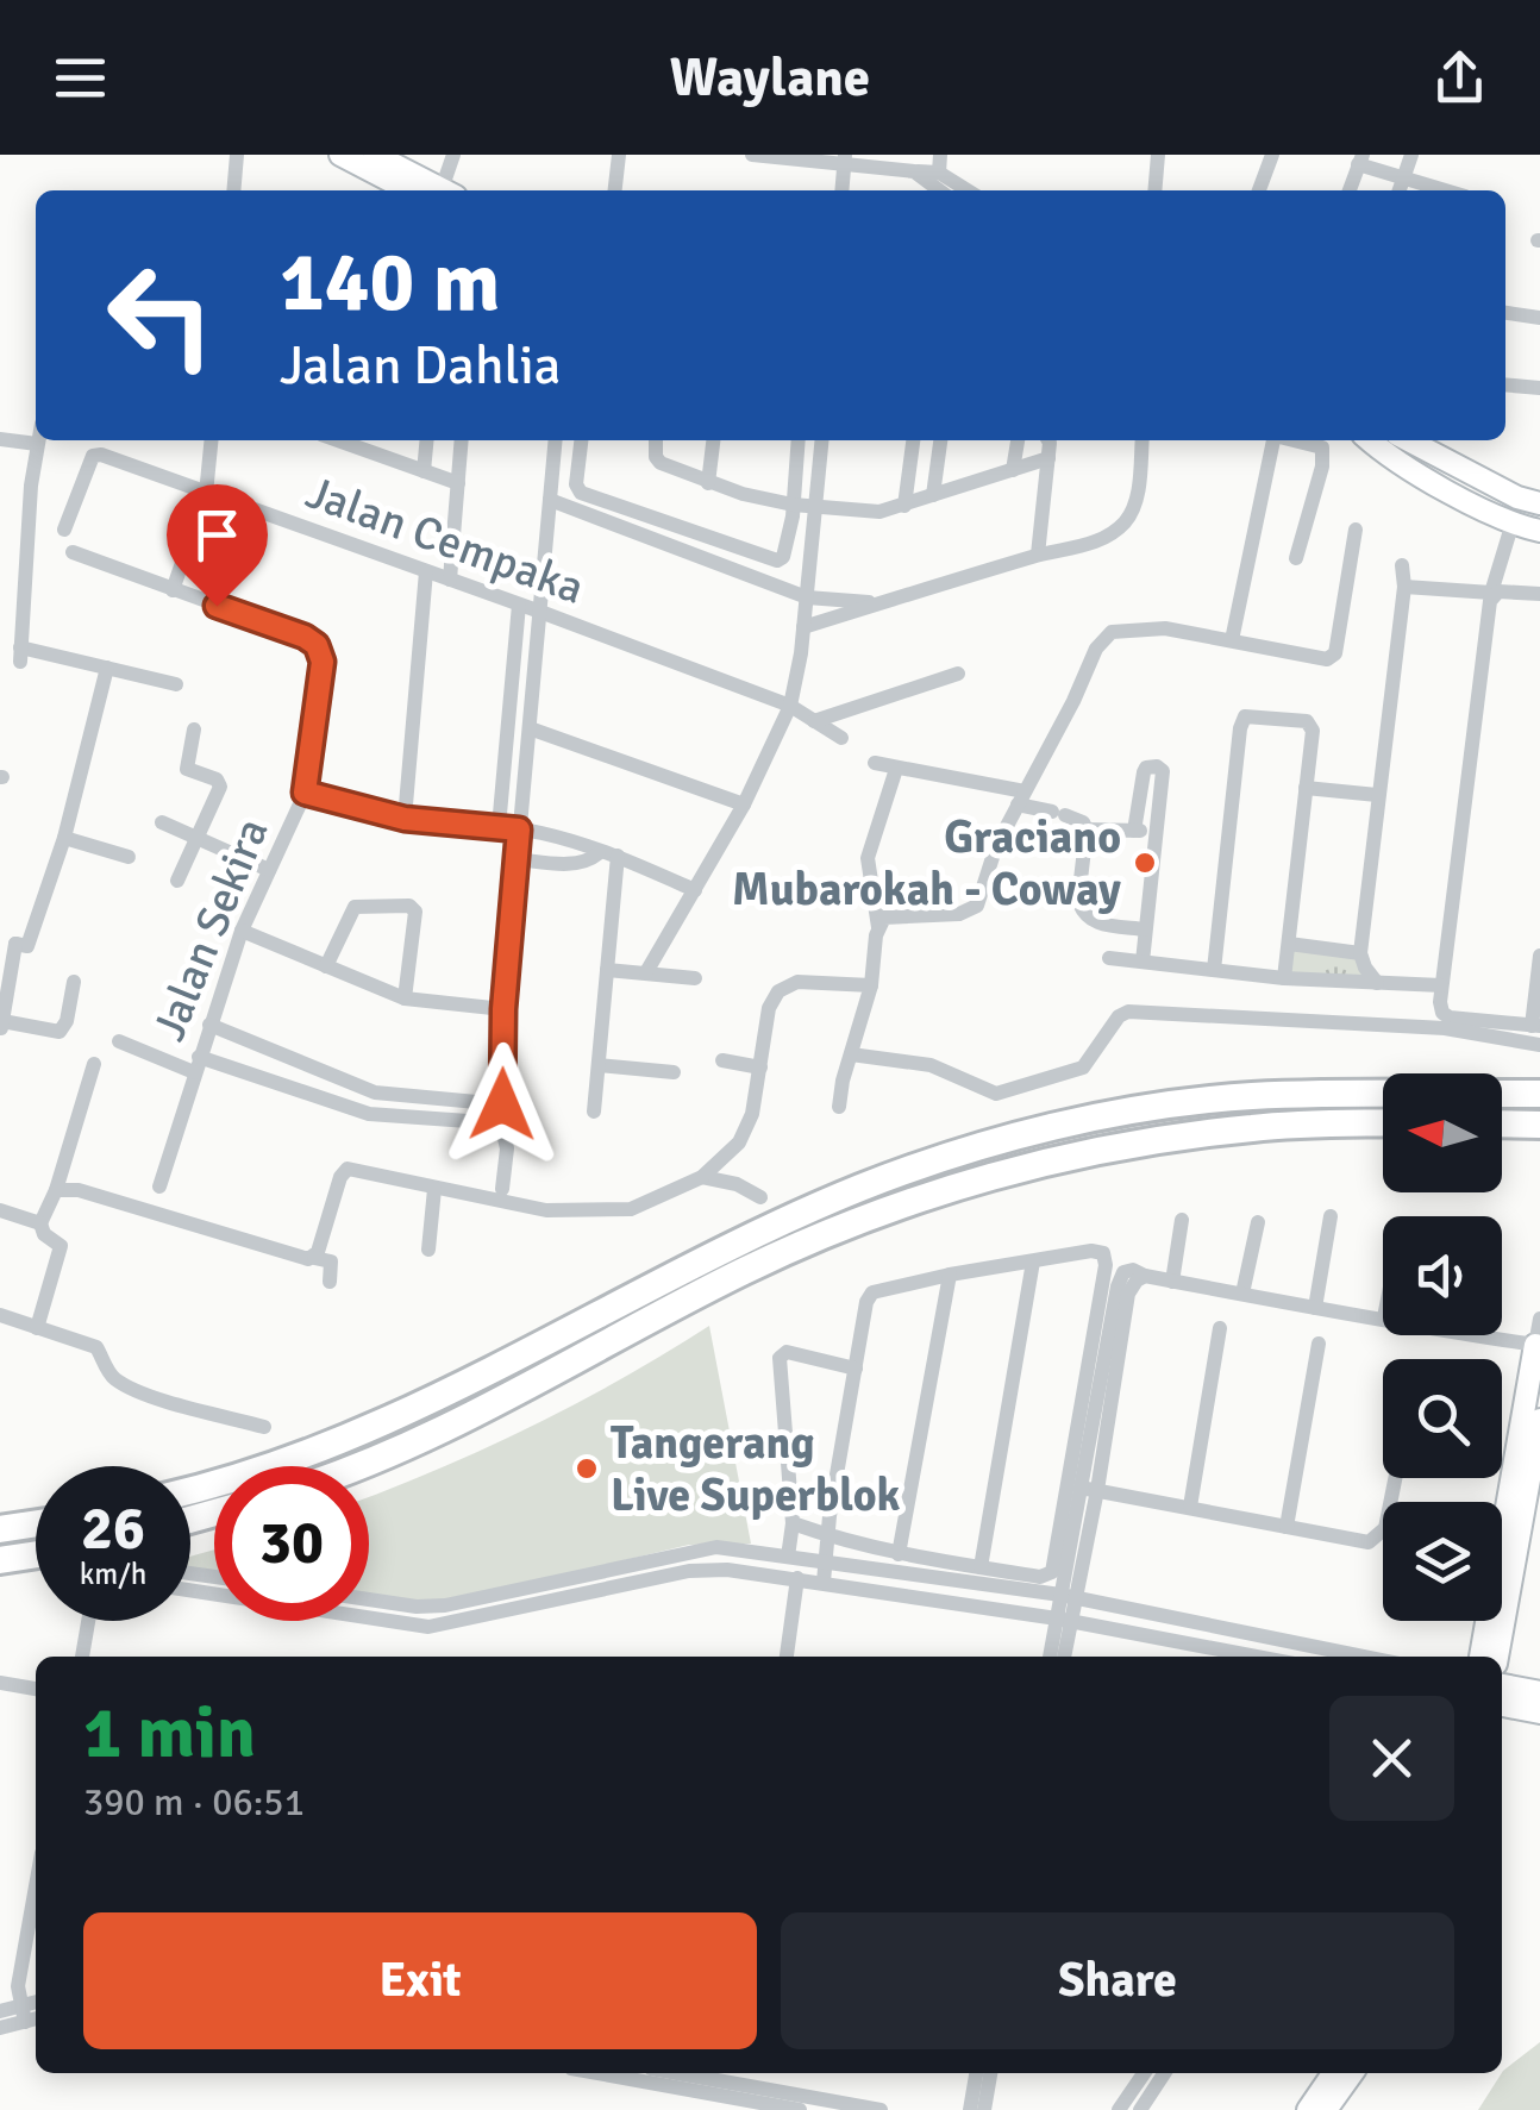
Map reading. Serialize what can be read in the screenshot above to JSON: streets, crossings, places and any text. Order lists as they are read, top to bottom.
{
  "streets": {
    "street": ["Jalan Cempaka", "Jalan Sekira"]
  },
  "places": ["Graciano Mubarokah - Coway", "Tangerang Live Superblok"],
  "north": "left",
  "page": {
    "header": "Waylane",
    "turn": ["140 m", "Jalan Dahlia"],
    "speed": "26 km/h",
    "limit": "30",
    "heading": ["1 min", "390 m · 06:51"],
    "buttons": ["Exit", "Share"]
  }
}
